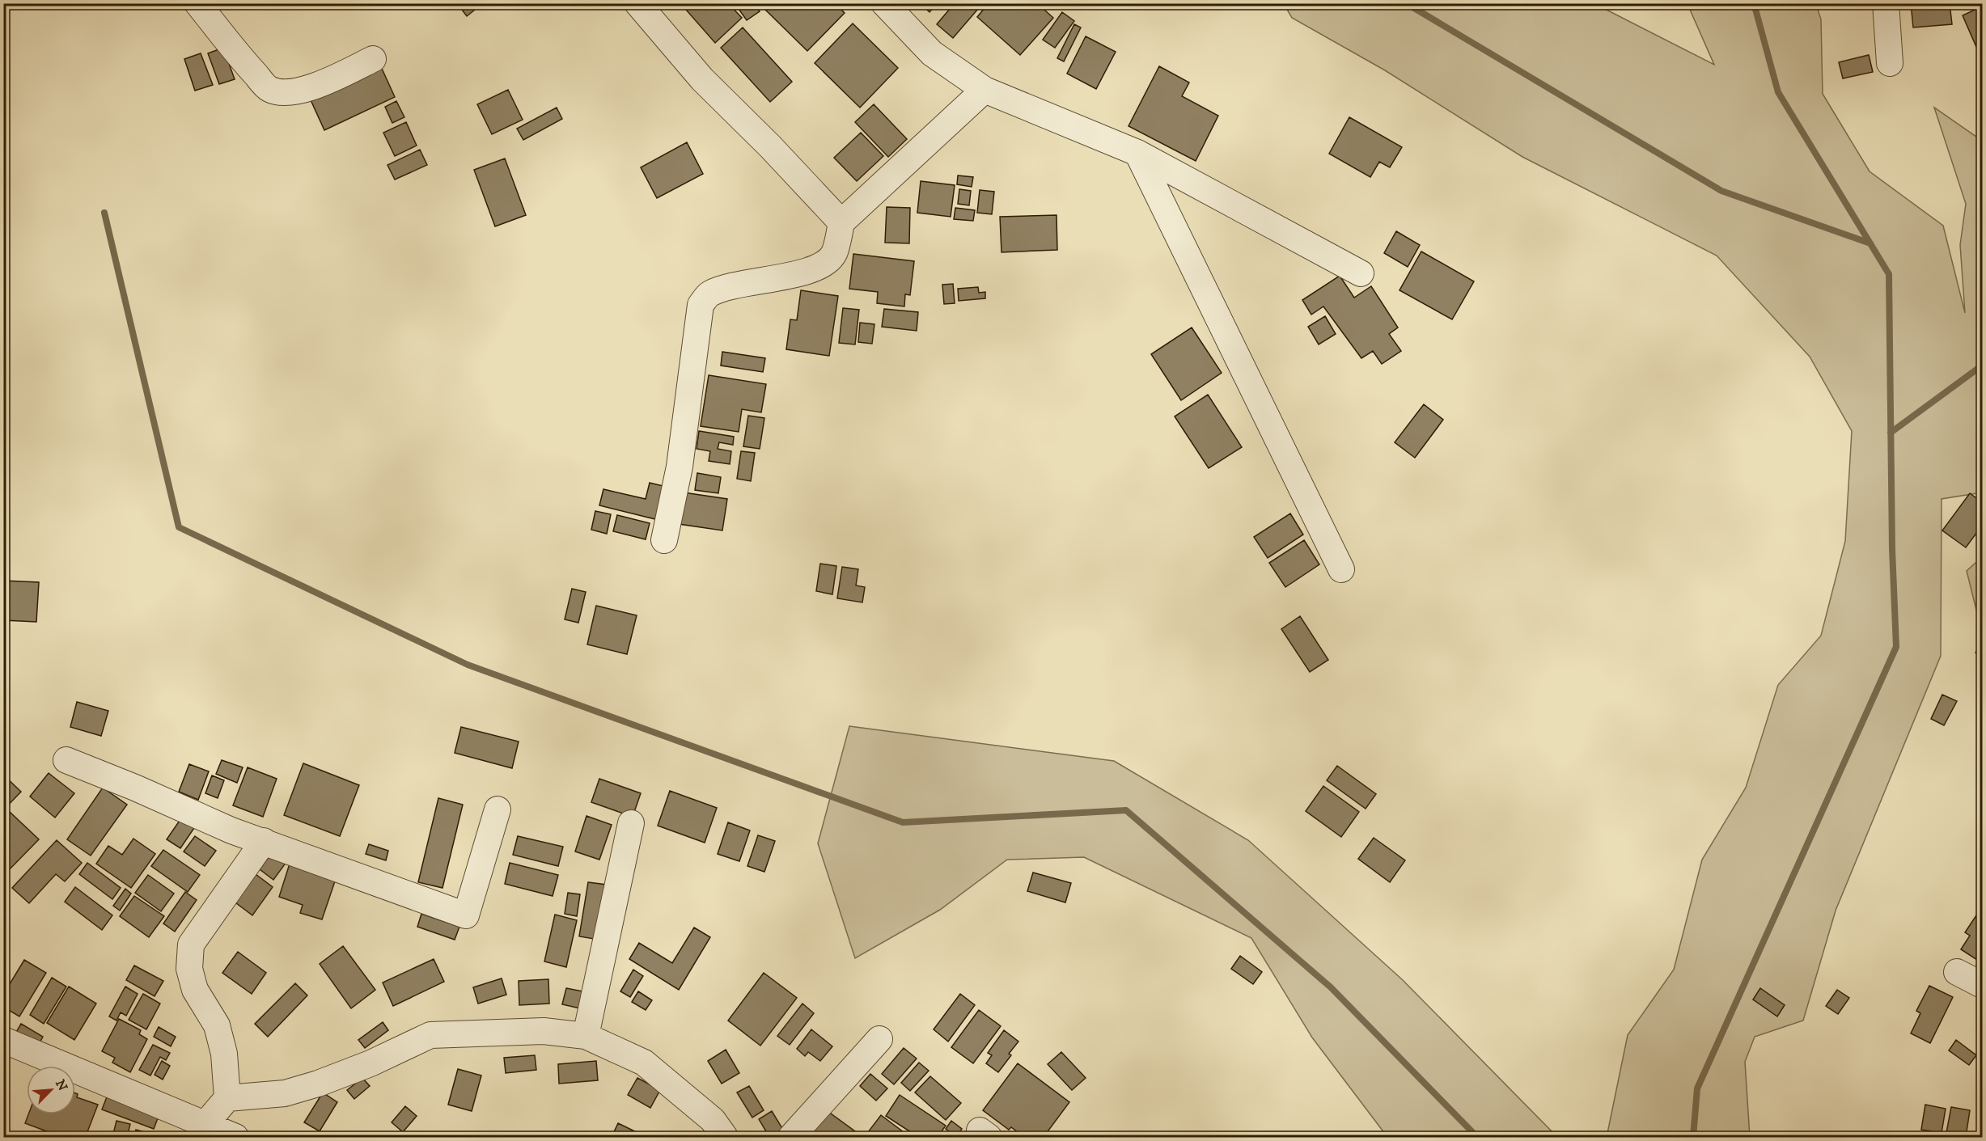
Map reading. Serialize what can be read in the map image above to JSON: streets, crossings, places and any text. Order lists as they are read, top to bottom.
{
  "north": "top right"
}
